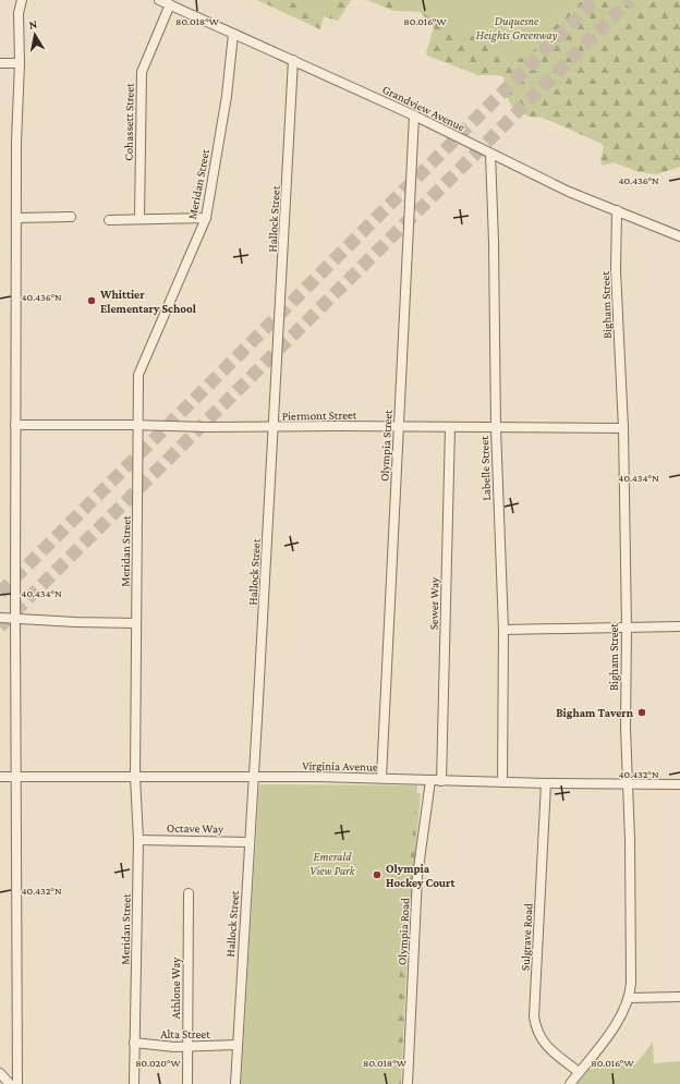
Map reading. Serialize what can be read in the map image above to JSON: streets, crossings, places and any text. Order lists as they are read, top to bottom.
{
  "streets": {
    "street": [
      "Grandview Avenue",
      "Cohassett Street",
      "Meridan Street",
      "Hallock Street",
      "Bigham Street",
      "Piermont Street",
      "Olympia Street",
      "Labelle Street",
      "Sewer Way",
      "Virginia Avenue",
      "Octave Way",
      "Olympia Road",
      "Sulgrave Road",
      "Athlone Way",
      "Alta Street"
    ]
  },
  "crossings": [
    ["Grandview Avenue", "Cohassett Street"],
    ["Grandview Avenue", "Meridan Street"],
    ["Grandview Avenue", "Hallock Street"],
    ["Grandview Avenue", "Bigham Street"],
    ["Grandview Avenue", "Olympia Street"],
    ["Grandview Avenue", "Labelle Street"],
    ["Meridan Street", "Piermont Street"],
    ["Meridan Street", "Virginia Avenue"],
    ["Meridan Street", "Octave Way"],
    ["Meridan Street", "Alta Street"],
    ["Hallock Street", "Piermont Street"],
    ["Hallock Street", "Virginia Avenue"],
    ["Hallock Street", "Octave Way"],
    ["Hallock Street", "Alta Street"],
    ["Bigham Street", "Piermont Street"],
    ["Bigham Street", "Virginia Avenue"],
    ["Bigham Street", "Sulgrave Road"],
    ["Piermont Street", "Olympia Street"],
    ["Piermont Street", "Labelle Street"],
    ["Piermont Street", "Sewer Way"],
    ["Olympia Street", "Virginia Avenue"],
    ["Labelle Street", "Virginia Avenue"],
    ["Sewer Way", "Virginia Avenue"],
    ["Virginia Avenue", "Olympia Road"],
    ["Virginia Avenue", "Sulgrave Road"],
    ["Athlone Way", "Alta Street"]
  ],
  "parks": ["Duquesne Heights Greenway", "Emerald View Park"],
  "places": ["Whittier Elementary School", "Bigham Tavern", "Olympia Hockey Court"],
  "north": "top",
  "coordinates": [
    "80.018°W",
    "80.016°W",
    "40.436°N",
    "40.434°N",
    "40.432°N",
    "80.020°W"
  ]
}
